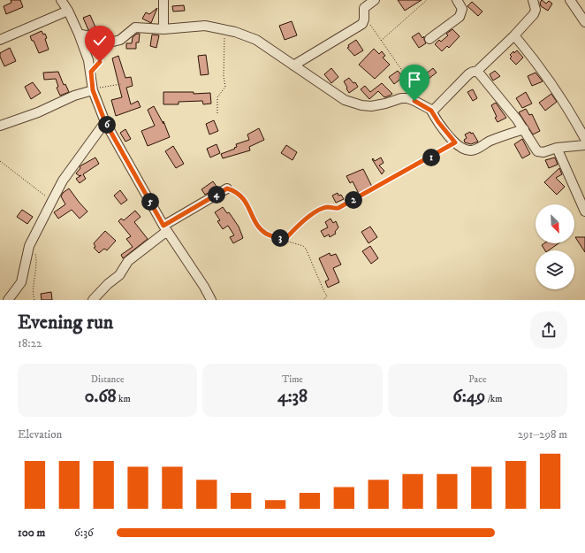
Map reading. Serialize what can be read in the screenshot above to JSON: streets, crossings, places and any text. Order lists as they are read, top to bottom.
{
  "north": "bottom right",
  "page": {
    "pins": [
      "6",
      "1",
      "4",
      "2",
      "5",
      "3"
    ],
    "heading": ["Evening run", "18:22"],
    "stats": [
      ["Distance", "0.68 km"],
      ["Time", "4:38"],
      ["Pace", "6:49 /km"]
    ],
    "chart": ["Elevation", "291–298 m"],
    "list": [
      {
        "name": "100 m",
        "note": "6:36"
      }
    ]
  }
}
